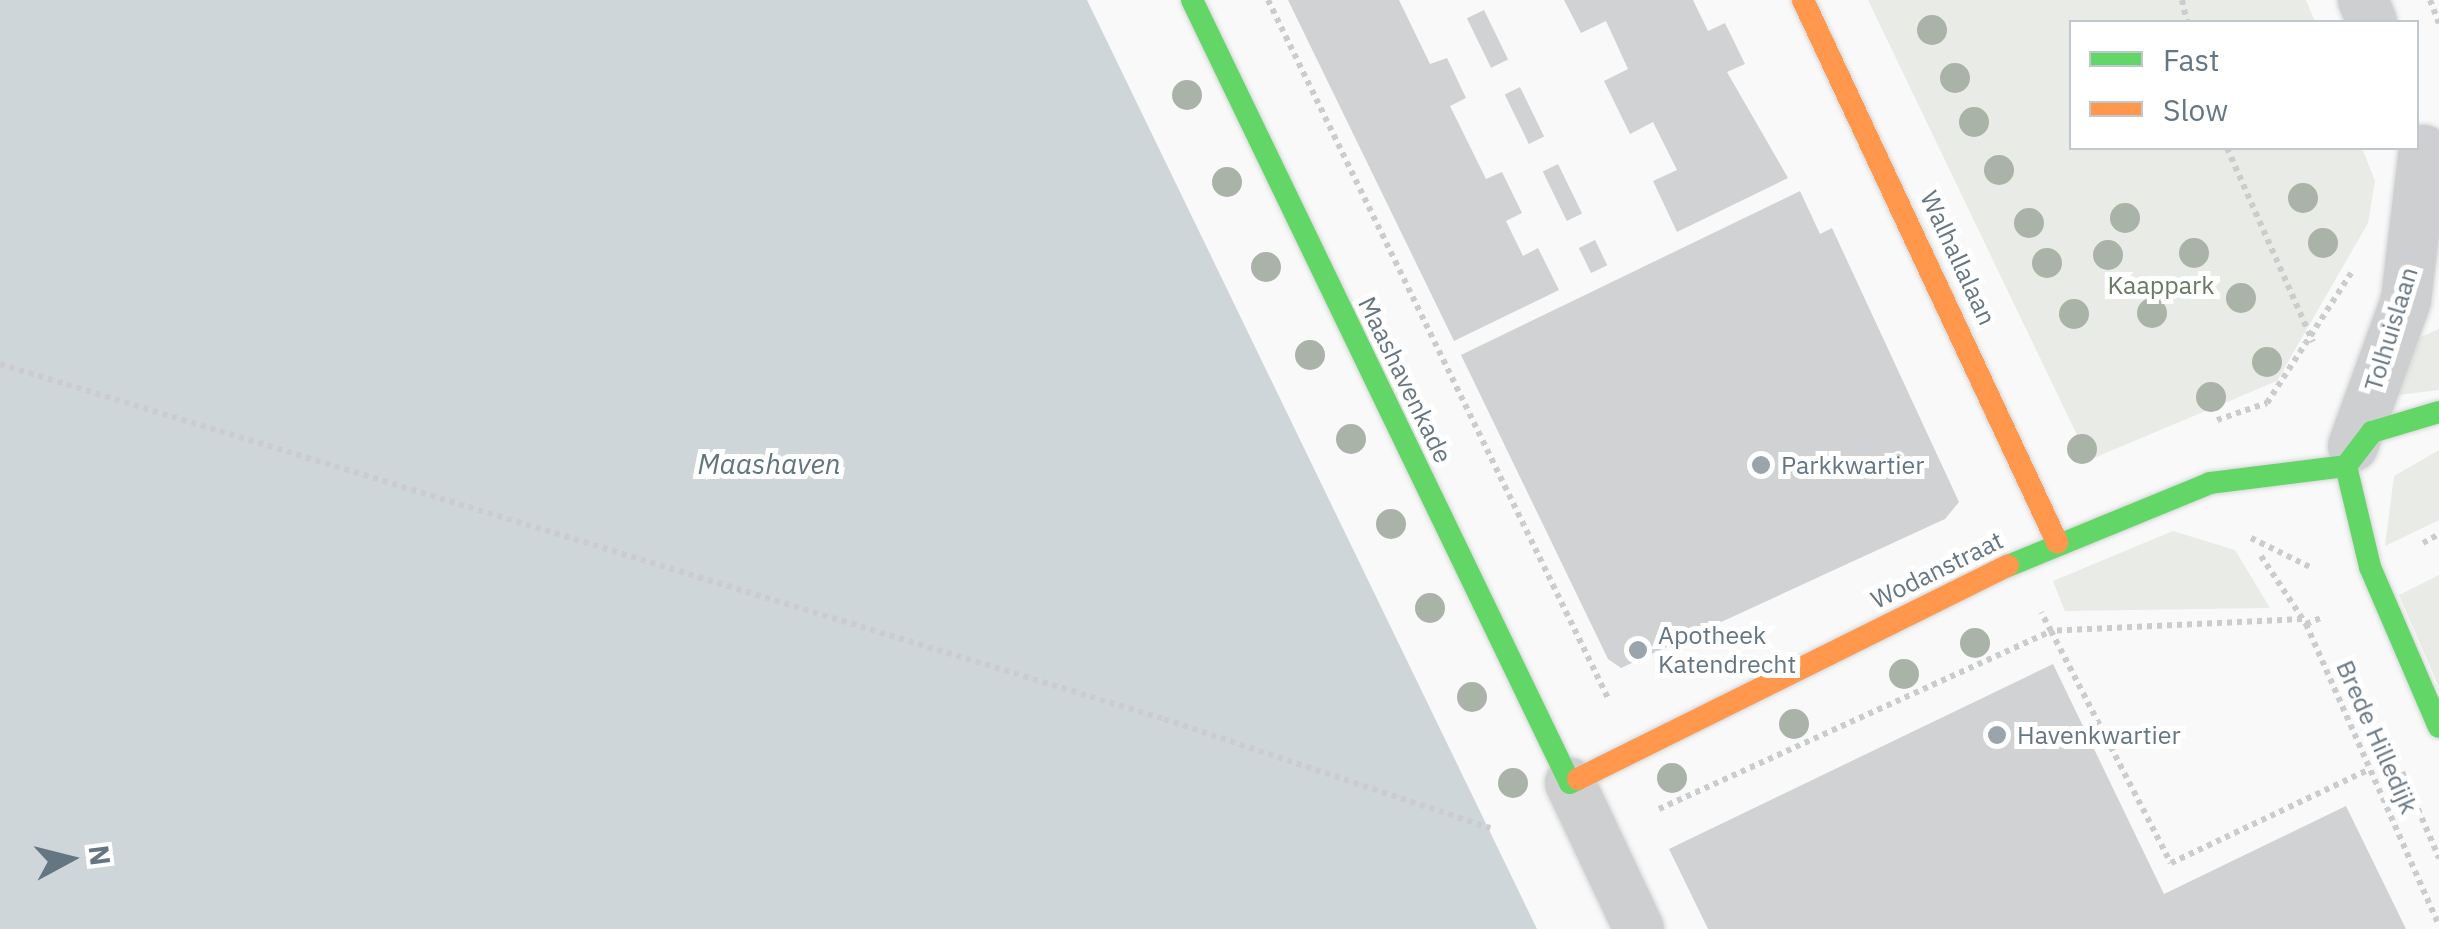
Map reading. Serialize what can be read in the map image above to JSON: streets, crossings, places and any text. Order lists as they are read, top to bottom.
{
  "streets": {
    "street": [
      "Walhallalaan",
      "Tolhuislaan",
      "Maashavenkade",
      "Wodanstraat"
    ],
    "path": ["Brede Hilledijk"]
  },
  "crossings": [
    ["Walhallalaan", "Wodanstraat"],
    ["Tolhuislaan", "Wodanstraat"],
    ["Maashavenkade", "Wodanstraat"]
  ],
  "water": ["Maashaven"],
  "parks": ["Kaappark"],
  "places": ["Parkkwartier", "Apotheek Katendrecht", "Havenkwartier"],
  "legend": ["Fast", "Slow"],
  "north": "right"
}
